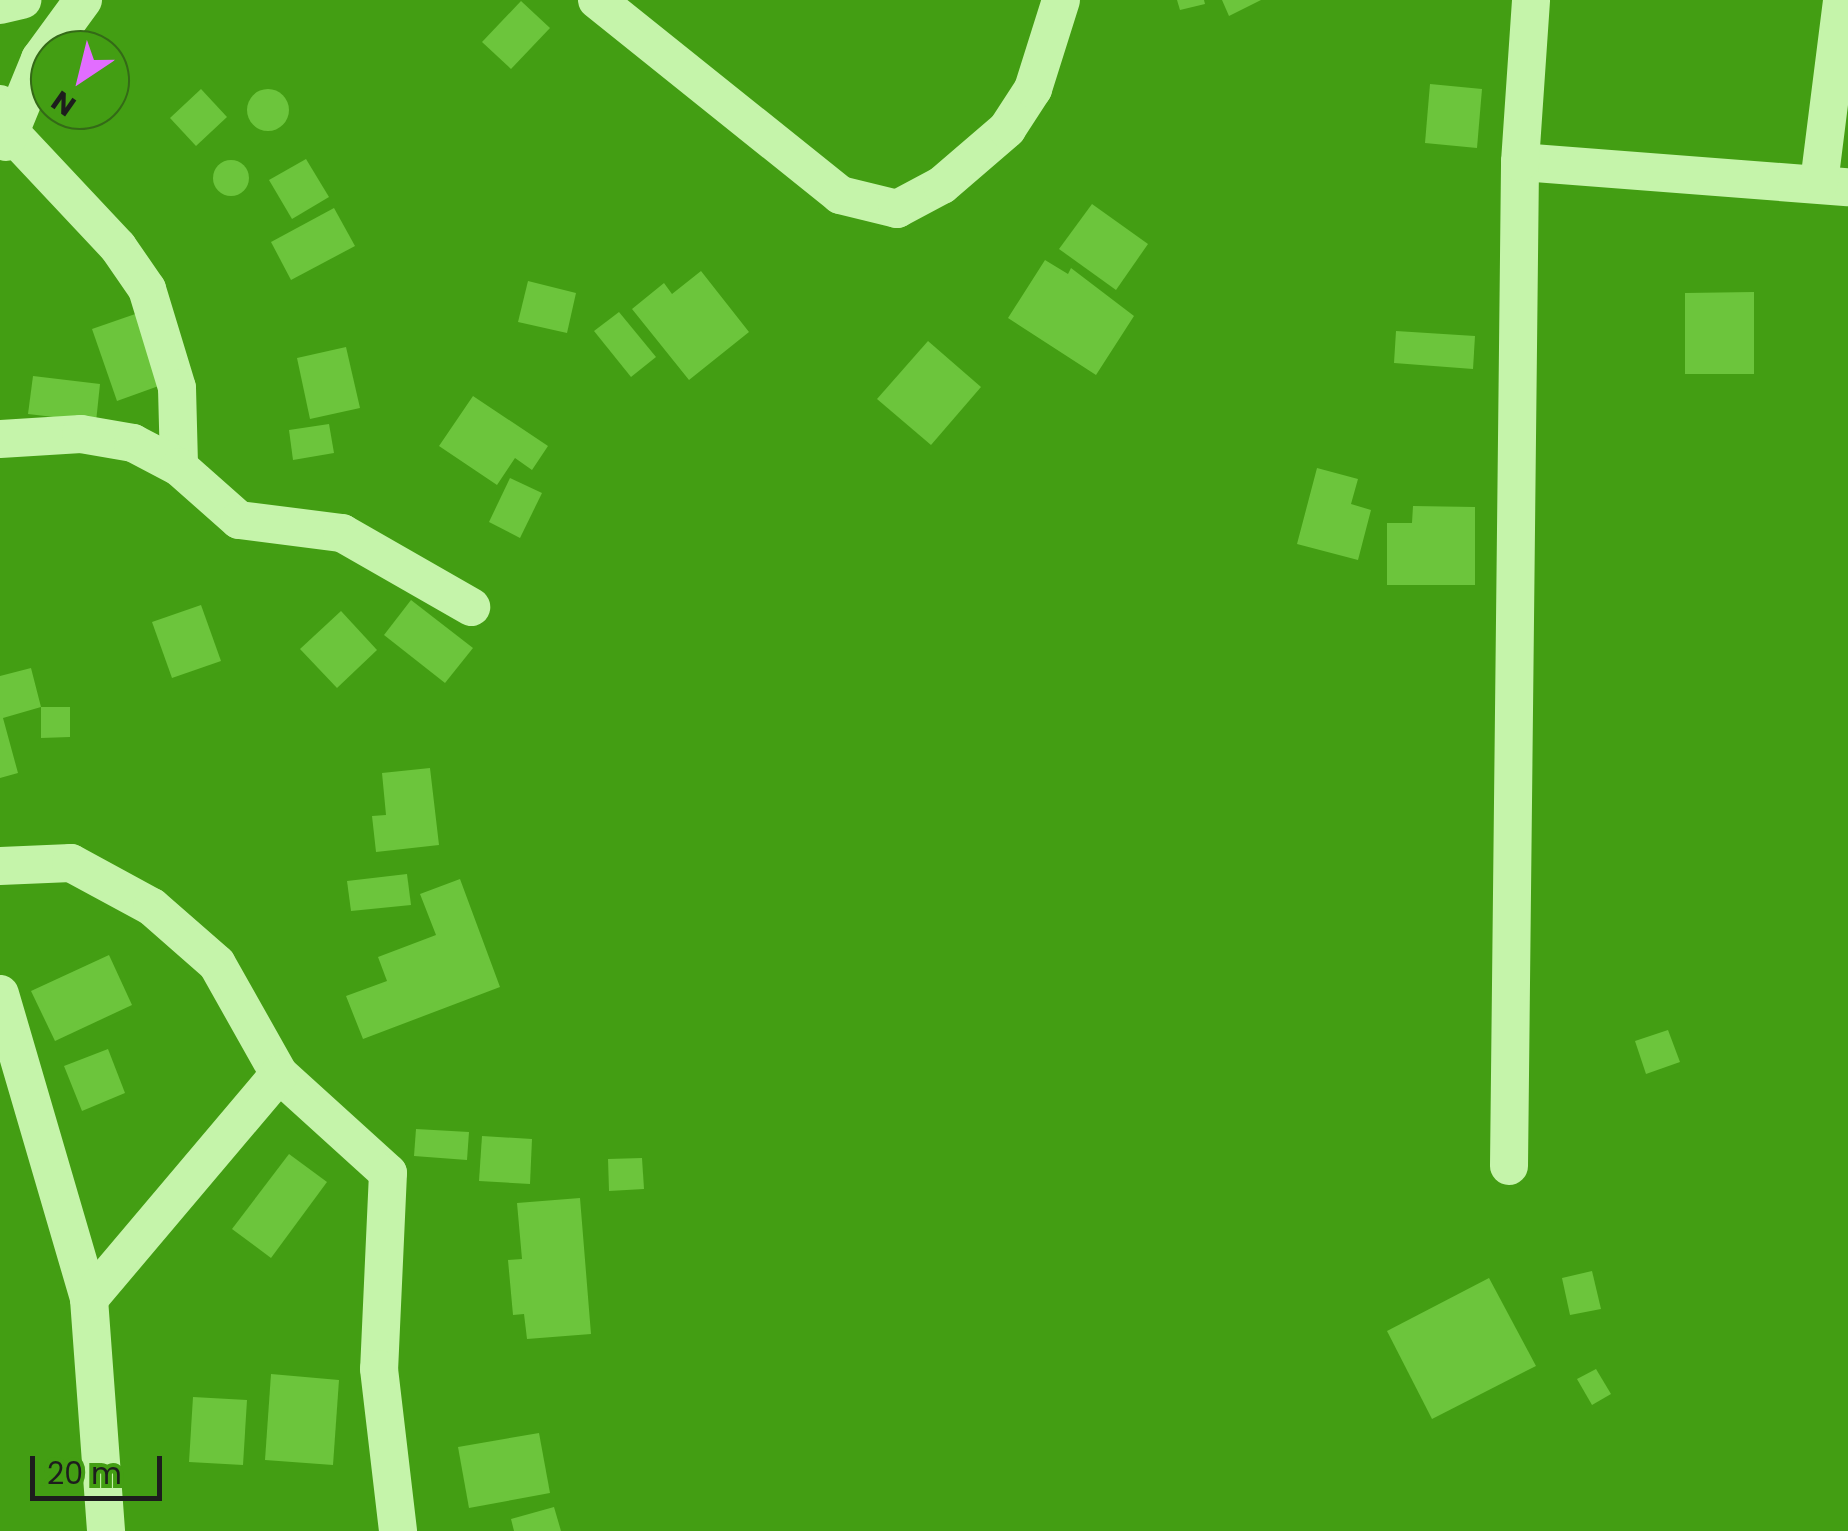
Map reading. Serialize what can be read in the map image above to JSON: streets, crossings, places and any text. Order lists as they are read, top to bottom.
{
  "scale_bar": "20 m",
  "north": "bottom left"
}
